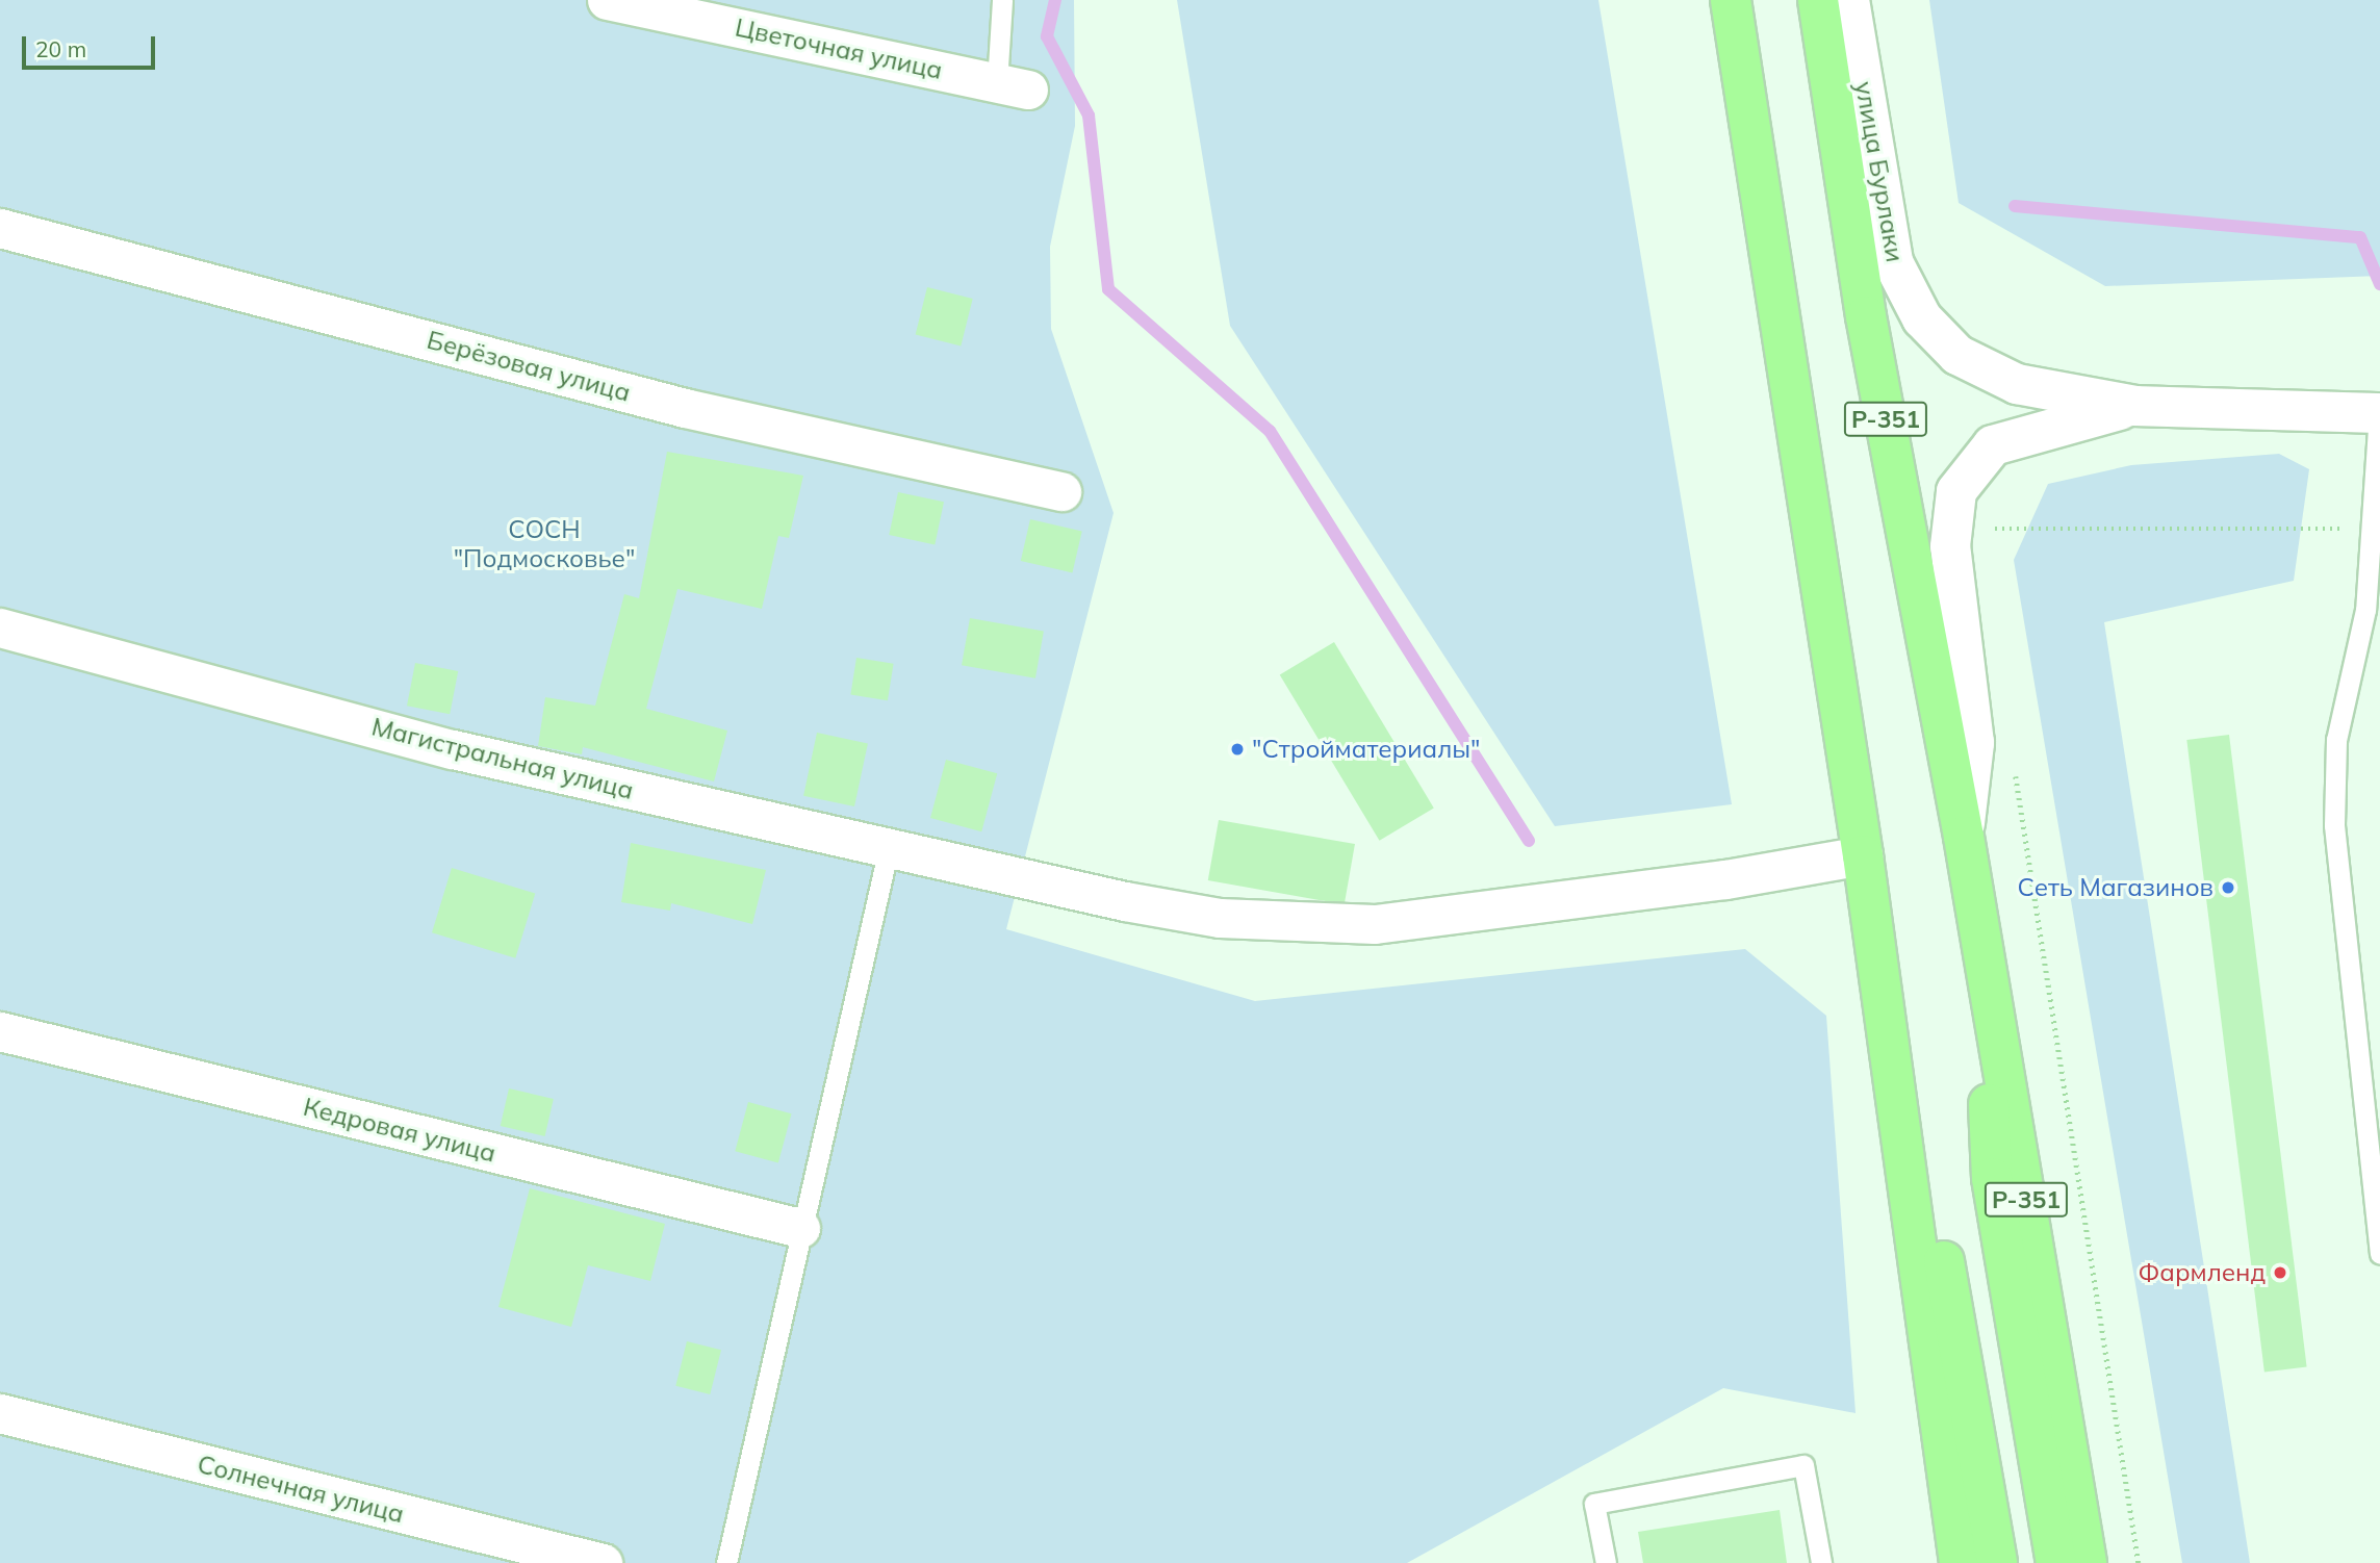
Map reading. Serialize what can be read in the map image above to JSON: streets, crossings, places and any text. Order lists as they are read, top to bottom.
{
  "streets": {
    "highway": ["Р-351"],
    "street": [
      "Цветочная улица",
      "улица Бурлаки",
      "Берёзовая улица",
      "Магистральная улица",
      "Кедровая улица",
      "Солнечная улица"
    ]
  },
  "crossings": [
    ["улица Бурлаки", "Р-351"]
  ],
  "parks": ["СОСН \"Подмосковье\""],
  "places": ["\"Стройматериалы\"", "Сеть Магазинов", "Фармленд"],
  "scale_bar": "20 m"
}
